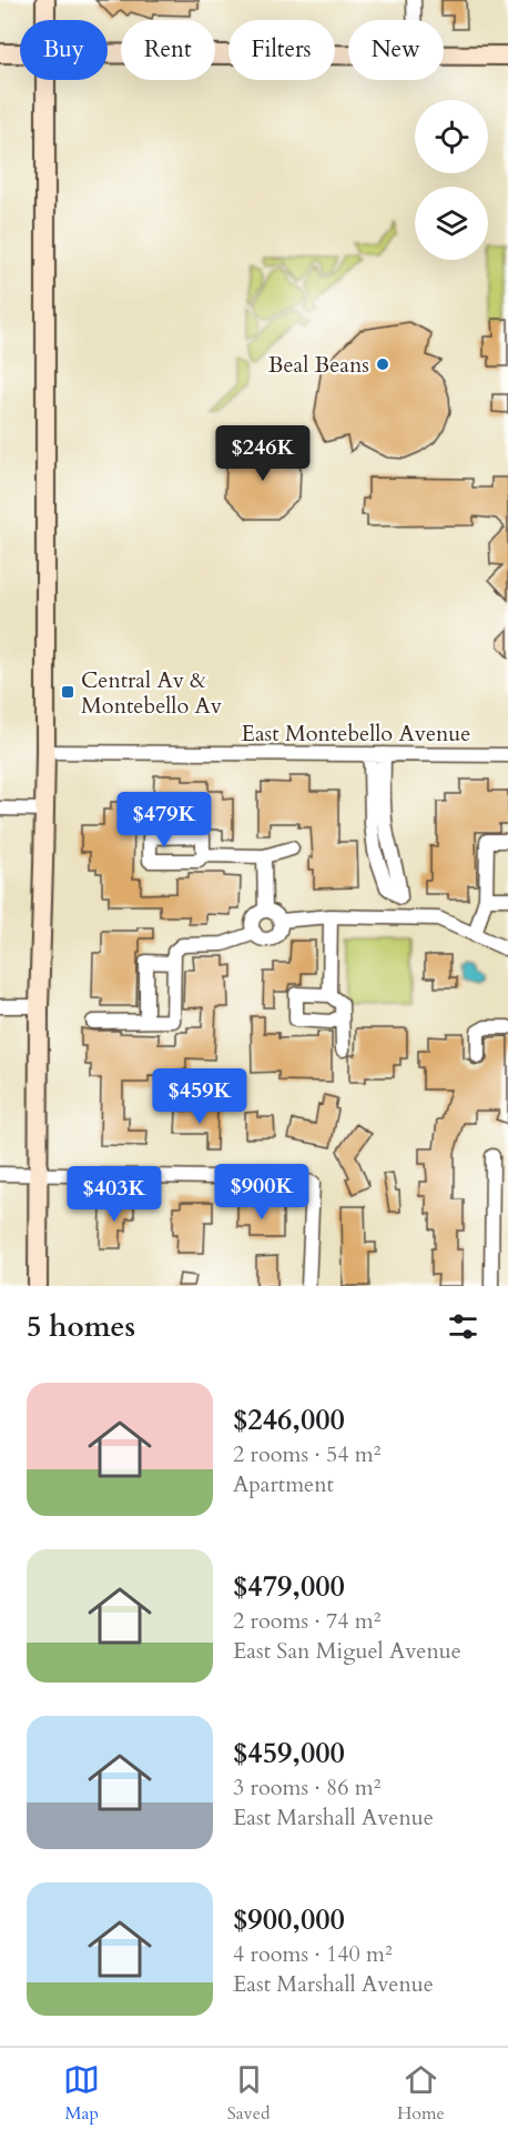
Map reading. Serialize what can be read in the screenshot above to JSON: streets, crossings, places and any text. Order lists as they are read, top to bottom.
{
  "streets": {
    "street": ["East Montebello Avenue"]
  },
  "places": {
    "other": ["Beal Beans"],
    "transit": ["Central Av & Montebello Av"]
  },
  "page": {
    "chip": [
      "Buy",
      "Rent",
      "Filters",
      "New"
    ],
    "price": [
      "$246K",
      "$479K",
      "$459K",
      "$900K",
      "$403K"
    ],
    "heading": "5 homes",
    "list": [
      {
        "name": "$246,000",
        "note": "2 rooms · 54 m² · Apartment"
      },
      {
        "name": "$479,000",
        "note": "2 rooms · 74 m² · East San Miguel Avenue"
      },
      {
        "name": "$459,000",
        "note": "3 rooms · 86 m² · East Marshall Avenue"
      },
      {
        "name": "$900,000",
        "note": "4 rooms · 140 m² · East Marshall Avenue"
      }
    ],
    "tabs": ["Map", "Saved", "Home"]
  }
}
